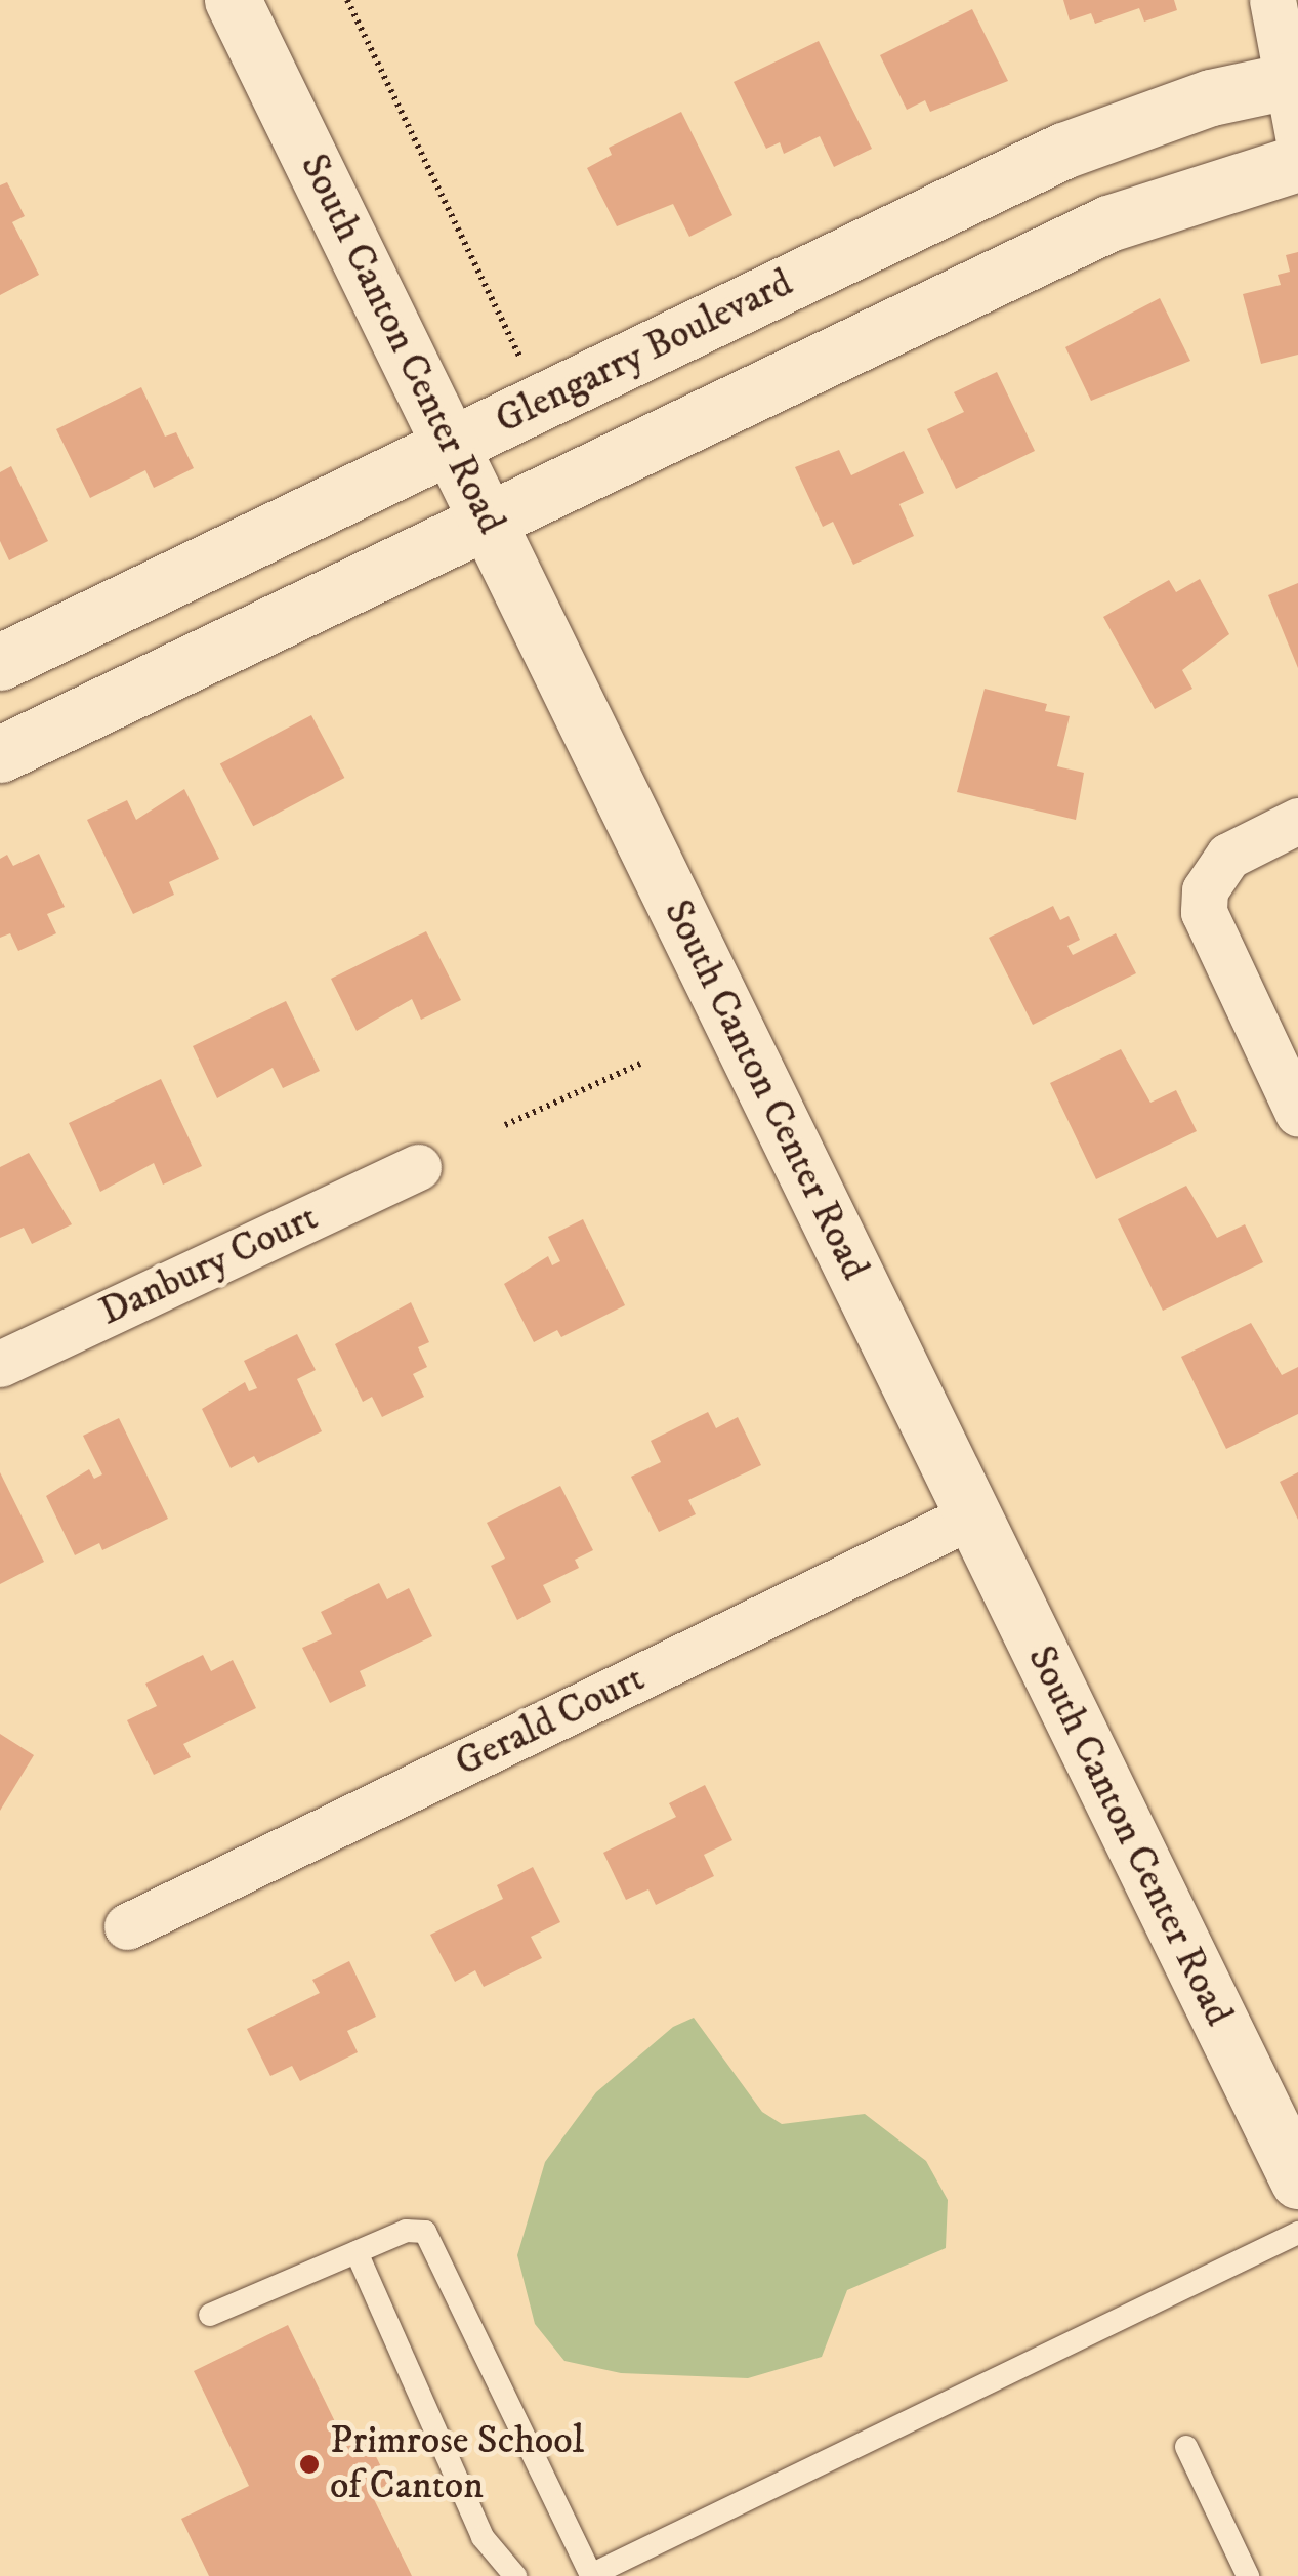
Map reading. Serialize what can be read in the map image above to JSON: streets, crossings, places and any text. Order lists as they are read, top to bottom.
{
  "streets": {
    "street": [
      "South Canton Center Road",
      "Glengarry Boulevard",
      "Danbury Court",
      "Gerald Court"
    ]
  },
  "crossings": [
    ["South Canton Center Road", "Glengarry Boulevard"],
    ["South Canton Center Road", "Gerald Court"]
  ],
  "places": ["Primrose School of Canton"]
}
